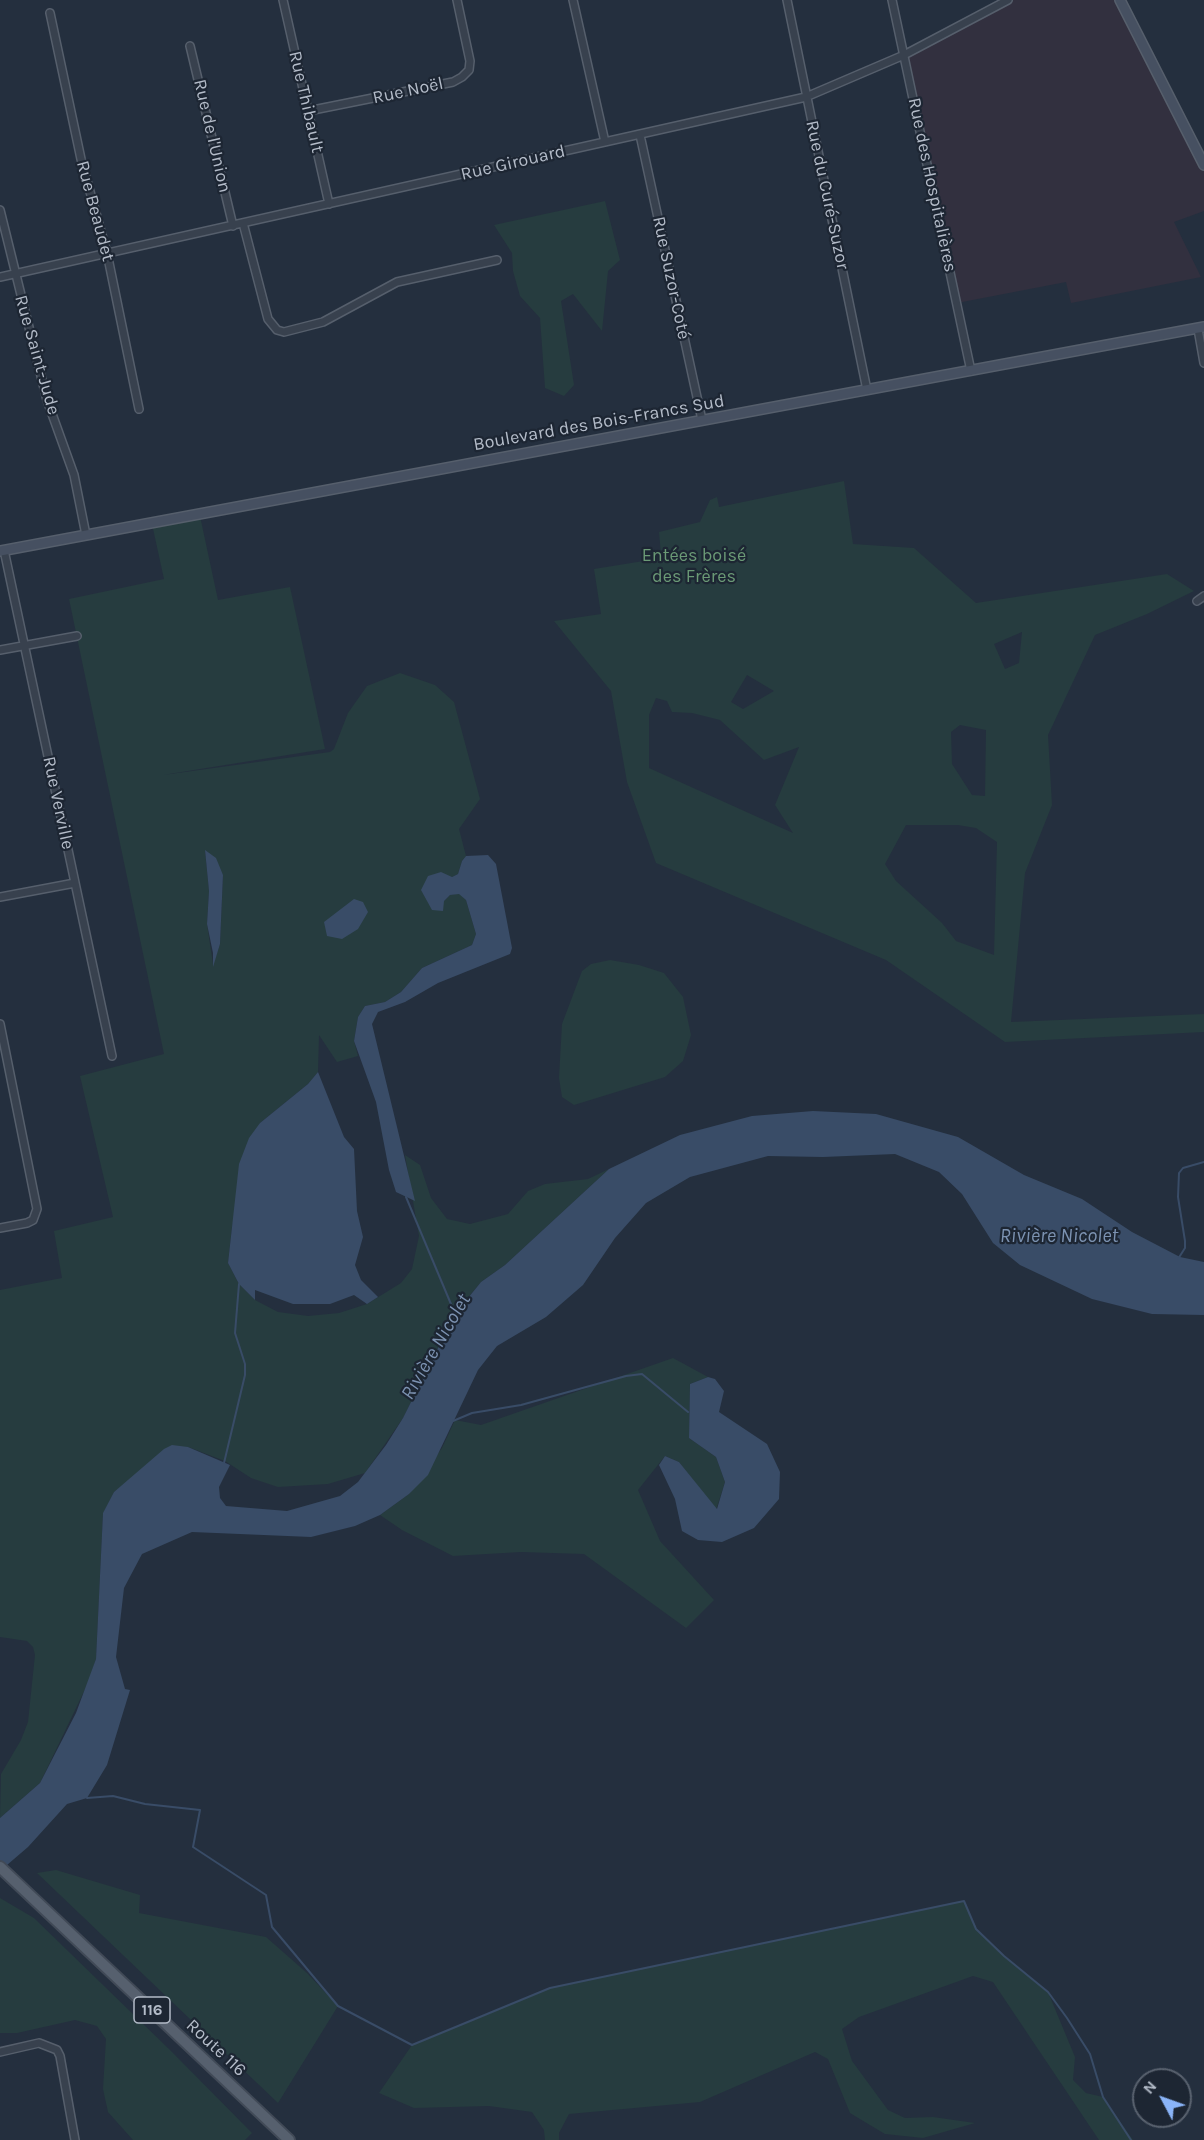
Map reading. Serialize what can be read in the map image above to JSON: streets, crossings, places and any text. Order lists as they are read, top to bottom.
{
  "streets": {
    "main road": ["116", "Route 116"],
    "street": [
      "Rue Noël",
      "Rue Thibault",
      "Rue de l'Union",
      "Rue Girouard",
      "Rue des Hospitalières",
      "Rue du Curé-Suzor",
      "Rue Beaudet",
      "Rue Suzor-Coté",
      "Rue Saint-Jude",
      "Boulevard des Bois-Francs Sud",
      "Rue Verville"
    ]
  },
  "crossings": [
    ["Rue Noël", "Rue Thibault"],
    ["Rue Thibault", "Rue Girouard"],
    ["Rue de l'Union", "Rue Girouard"],
    ["Rue Girouard", "Rue des Hospitalières"],
    ["Rue Girouard", "Rue du Curé-Suzor"],
    ["Rue Girouard", "Rue Beaudet"],
    ["Rue Girouard", "Rue Suzor-Coté"],
    ["Rue Girouard", "Rue Saint-Jude"],
    ["Rue des Hospitalières", "Boulevard des Bois-Francs Sud"],
    ["Rue du Curé-Suzor", "Boulevard des Bois-Francs Sud"],
    ["Rue Suzor-Coté", "Boulevard des Bois-Francs Sud"],
    ["Rue Saint-Jude", "Boulevard des Bois-Francs Sud"],
    ["Boulevard des Bois-Francs Sud", "Rue Verville"]
  ],
  "water": ["Rivière Nicolet"],
  "parks": ["Entées boisé des Frères"],
  "north": "top left"
}
